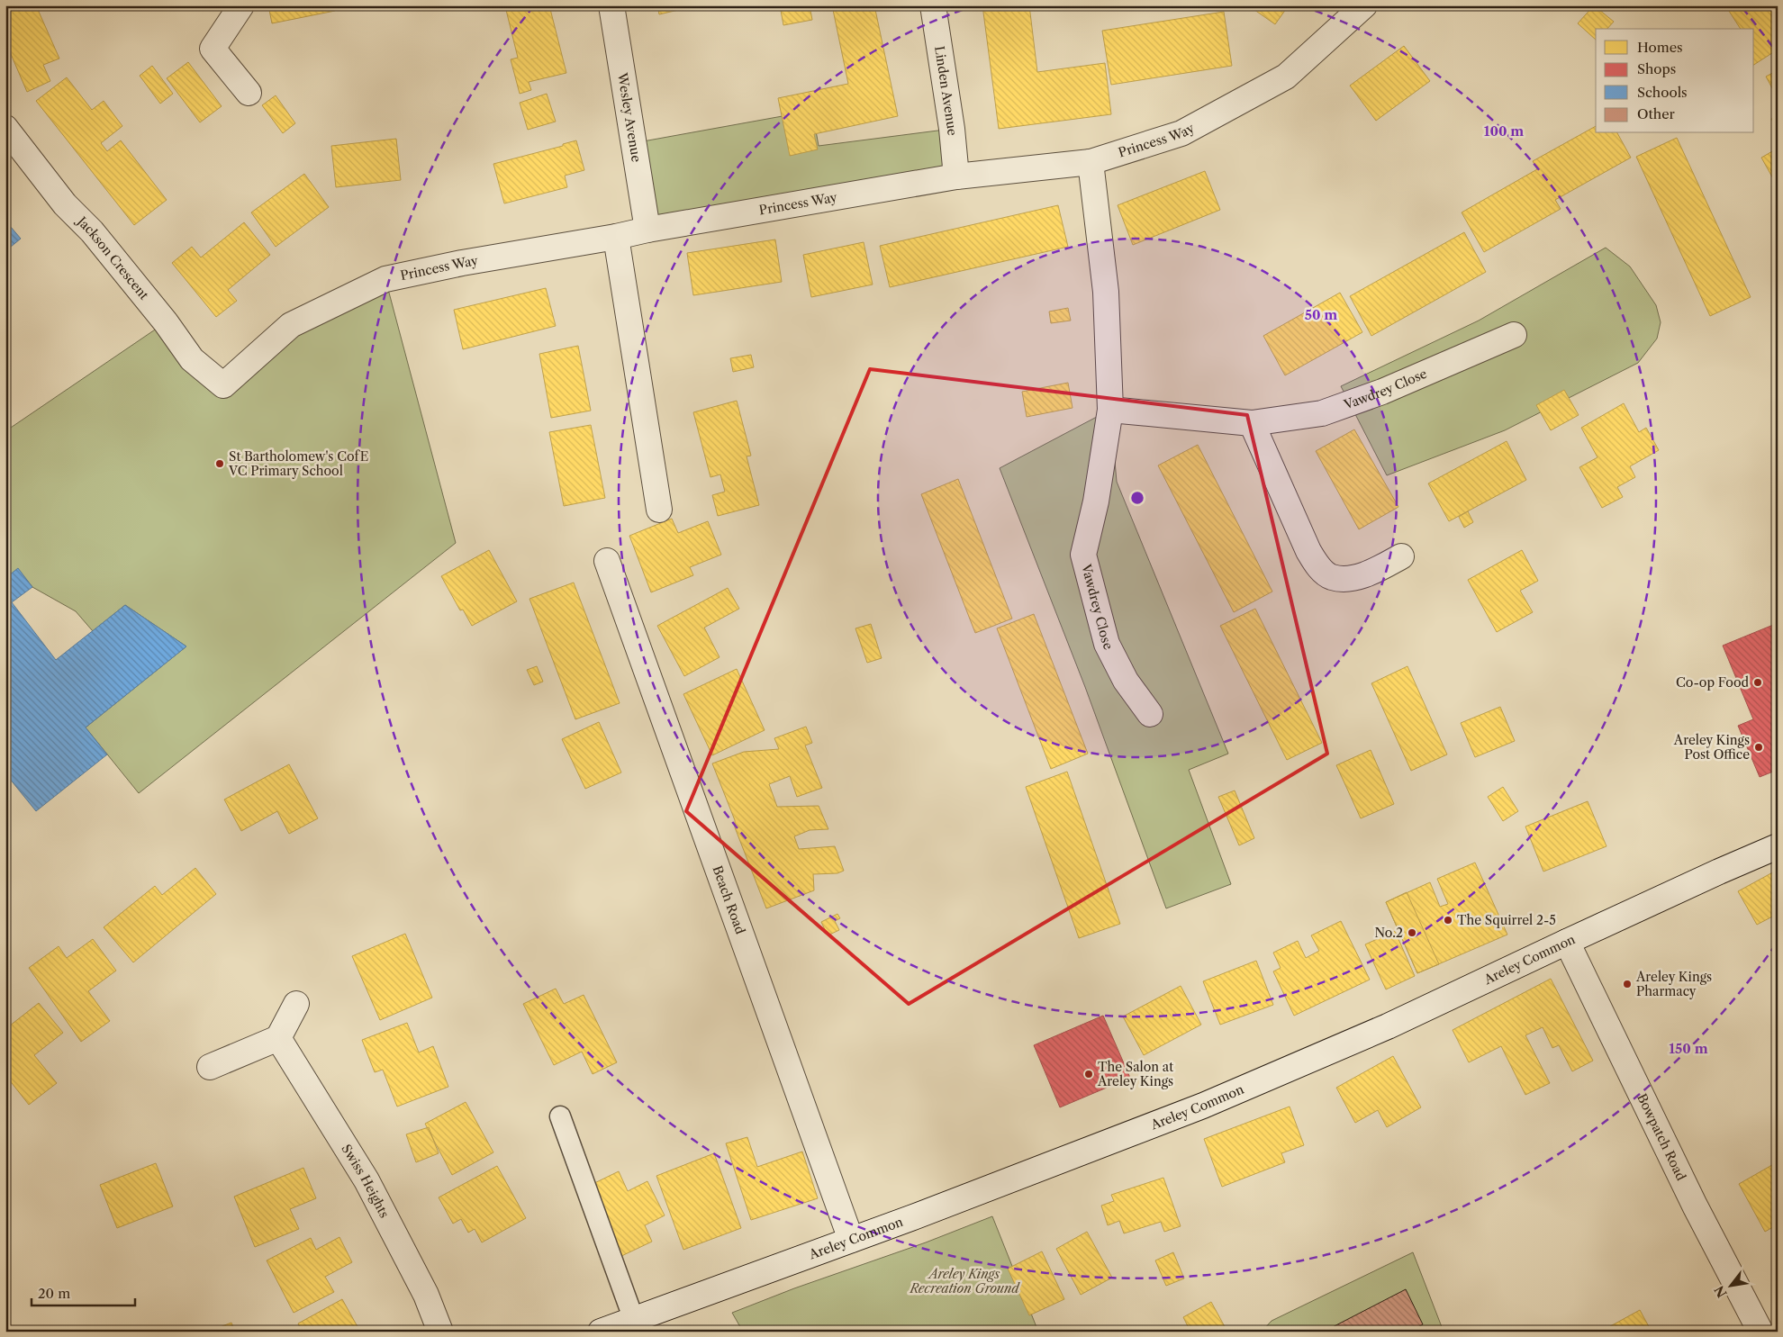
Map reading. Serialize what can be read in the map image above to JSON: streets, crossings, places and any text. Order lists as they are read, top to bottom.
{
  "streets": {
    "street": [
      "Linden Avenue",
      "Wesley Avenue",
      "Princess Way",
      "Jackson Crescent",
      "Vawdrey Close",
      "Beach Road",
      "Areley Common",
      "Bowpatch Road",
      "Swiss Heights"
    ]
  },
  "crossings": [
    ["Linden Avenue", "Princess Way"],
    ["Wesley Avenue", "Princess Way"],
    ["Princess Way", "Jackson Crescent"],
    ["Princess Way", "Vawdrey Close"],
    ["Beach Road", "Areley Common"],
    ["Areley Common", "Bowpatch Road"]
  ],
  "parks": ["Areley Kings Recreation Ground"],
  "places": [
    "St Bartholomew's CofE VC Primary School",
    "Co-op Food",
    "Areley Kings Post Office",
    "The Squirrel 2-5",
    "No.2",
    "Areley Kings Pharmacy",
    "The Salon at Areley Kings"
  ],
  "legend": [
    "Homes",
    "Shops",
    "Schools",
    "Other"
  ],
  "scale_bar": "20 m",
  "north": "bottom left",
  "rings": ["100 m", "50 m", "150 m"]
}
